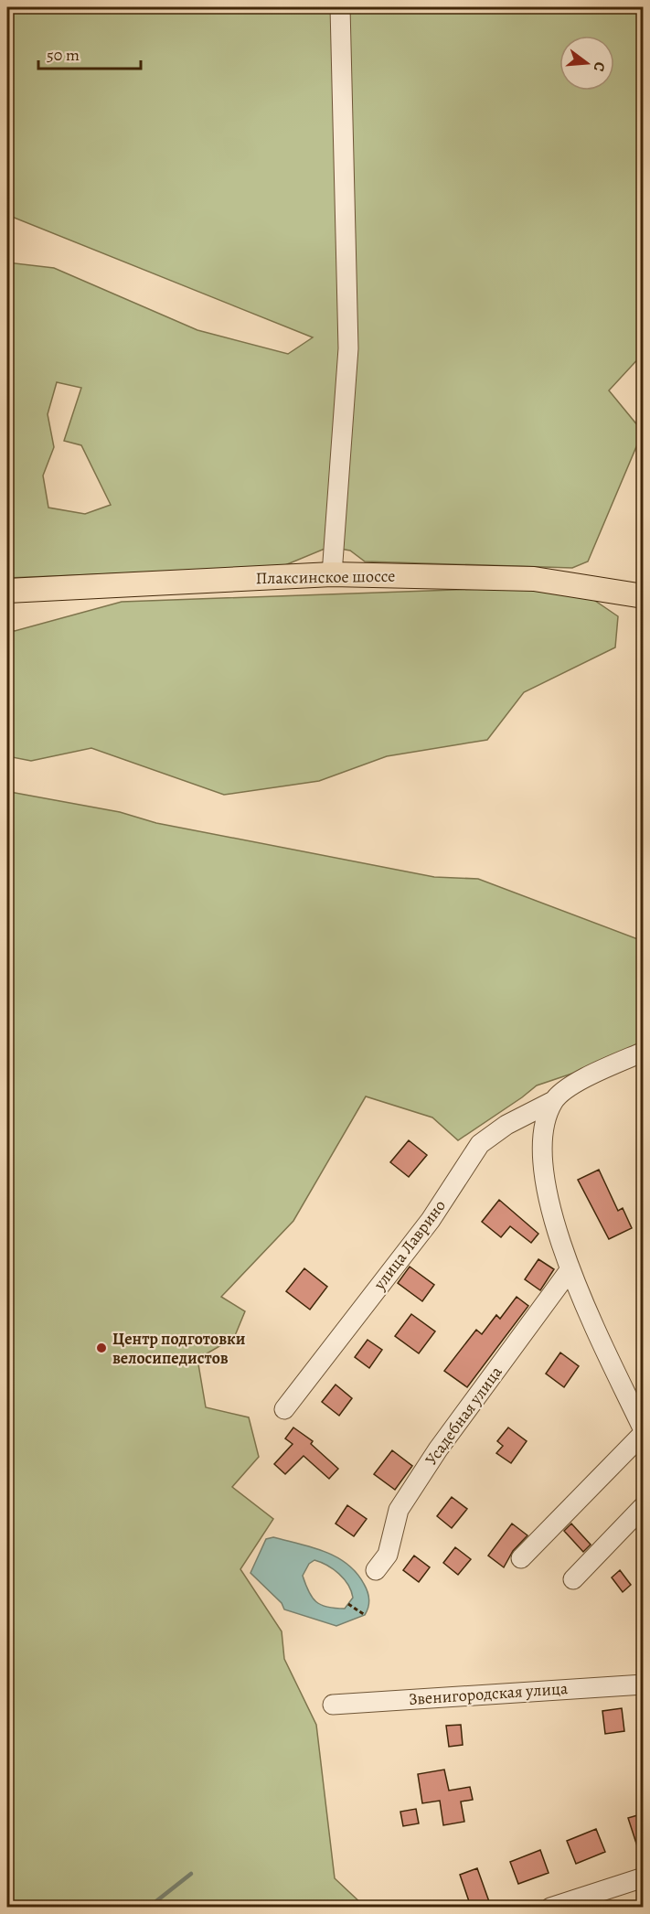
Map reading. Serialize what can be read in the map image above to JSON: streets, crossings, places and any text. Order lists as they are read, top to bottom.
{
  "streets": {
    "main road": ["Плаксинское шоссе"],
    "street": ["улица Лаврино", "Усадебная улица", "Звенигородская улица"]
  },
  "places": ["Центр подготовки велосипедистов"],
  "scale_bar": "50 m",
  "north": "right"
}
